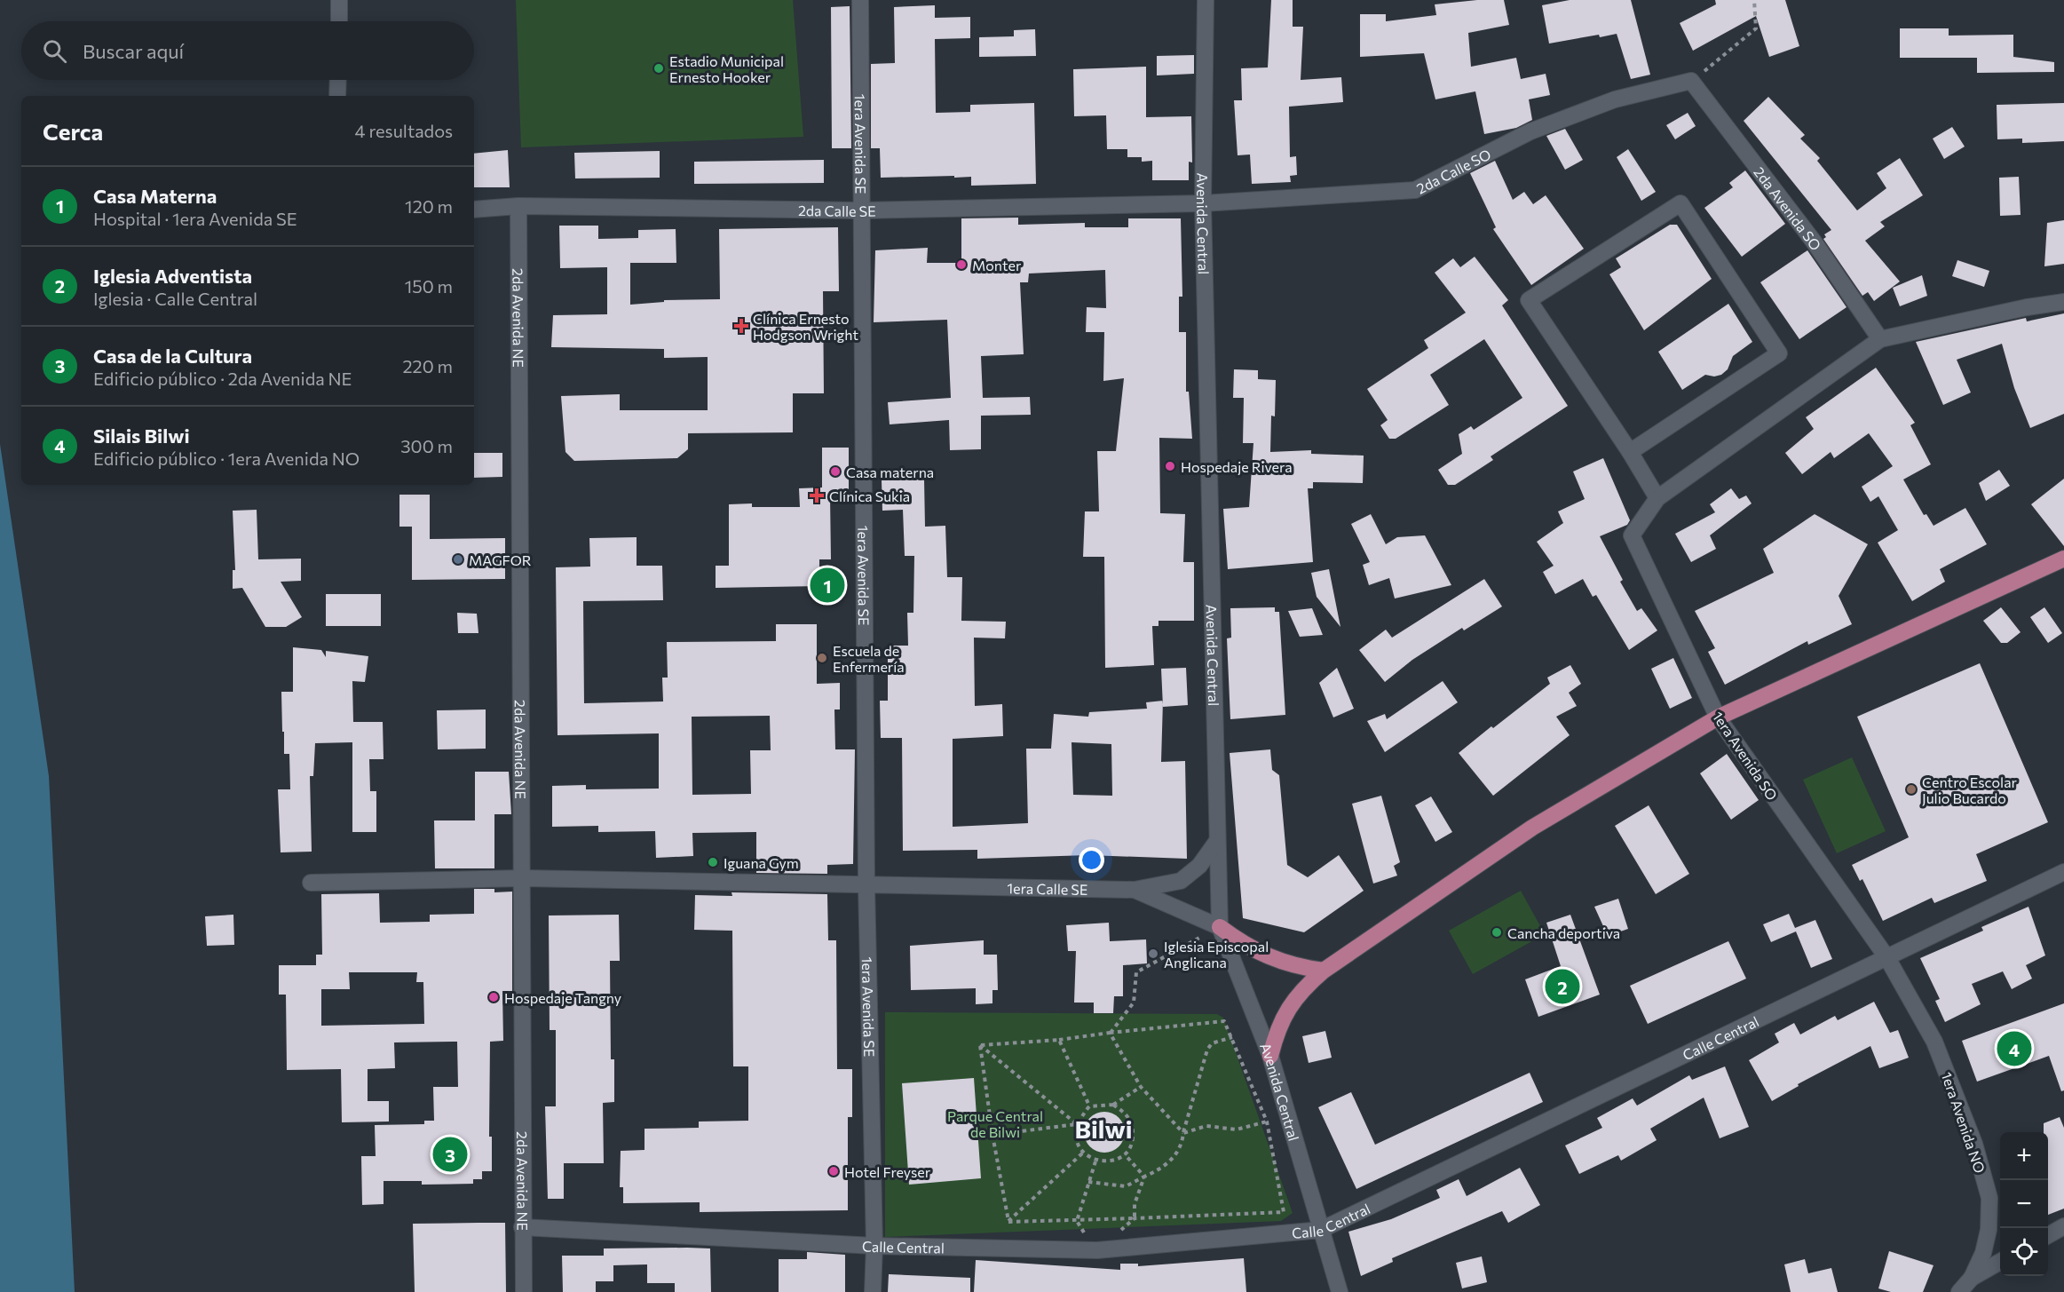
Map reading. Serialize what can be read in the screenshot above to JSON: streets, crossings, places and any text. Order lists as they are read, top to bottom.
{
  "streets": {
    "street": [
      "1era Avenida SE",
      "2da Calle SO",
      "2da Avenida SO",
      "2da Calle SE",
      "Avenida Central",
      "2da Avenida NE",
      "1era Avenida SO",
      "1era Calle SE",
      "Calle Central",
      "1era Avenida NO"
    ]
  },
  "crossings": [
    ["1era Avenida SE", "2da Calle SE"],
    ["1era Avenida SE", "1era Calle SE"],
    ["1era Avenida SE", "Calle Central"],
    ["2da Calle SO", "2da Avenida SO"],
    ["2da Calle SO", "2da Calle SE"],
    ["2da Calle SO", "Avenida Central"],
    ["2da Calle SE", "Avenida Central"],
    ["2da Calle SE", "2da Avenida NE"],
    ["Avenida Central", "1era Calle SE"],
    ["Avenida Central", "Calle Central"],
    ["2da Avenida NE", "1era Calle SE"],
    ["2da Avenida NE", "Calle Central"],
    ["1era Avenida SO", "Calle Central"],
    ["1era Avenida SO", "1era Avenida NO"],
    ["Calle Central", "1era Avenida NO"]
  ],
  "districts": ["Bilwi"],
  "parks": ["Parque Central de Bilwi"],
  "places": {
    "other": [
      "Estadio Municipal Ernesto Hooker",
      "Monter",
      "Hospedaje Rivera",
      "Casa materna",
      "MAGFOR",
      "Escuela de Enfermería",
      "Centro Escolar Julio Bucardo",
      "Iguana Gym",
      "Cancha deportiva",
      "Iglesia Episcopal Anglicana",
      "Hospedaje Tangny",
      "Hotel Freyser"
    ],
    "health": ["Clínica Ernesto Hodgson Wright", "Clínica Sukia"]
  },
  "page": {
    "search": "Buscar aquí",
    "heading": ["Cerca", "4 resultados"],
    "list": [
      {
        "mark": "1",
        "name": "Casa Materna",
        "note": "Hospital · 1era Avenida SE",
        "value": "120 m"
      },
      {
        "mark": "2",
        "name": "Iglesia Adventista",
        "note": "Iglesia · Calle Central",
        "value": "150 m"
      },
      {
        "mark": "3",
        "name": "Casa de la Cultura",
        "note": "Edificio público · 2da Avenida NE",
        "value": "220 m"
      },
      {
        "mark": "4",
        "name": "Silais Bilwi",
        "note": "Edificio público · 1era Avenida NO",
        "value": "300 m"
      }
    ],
    "pins": [
      "1",
      "2",
      "4",
      "3"
    ],
    "map_buttons": ["+", "−"]
  }
}
